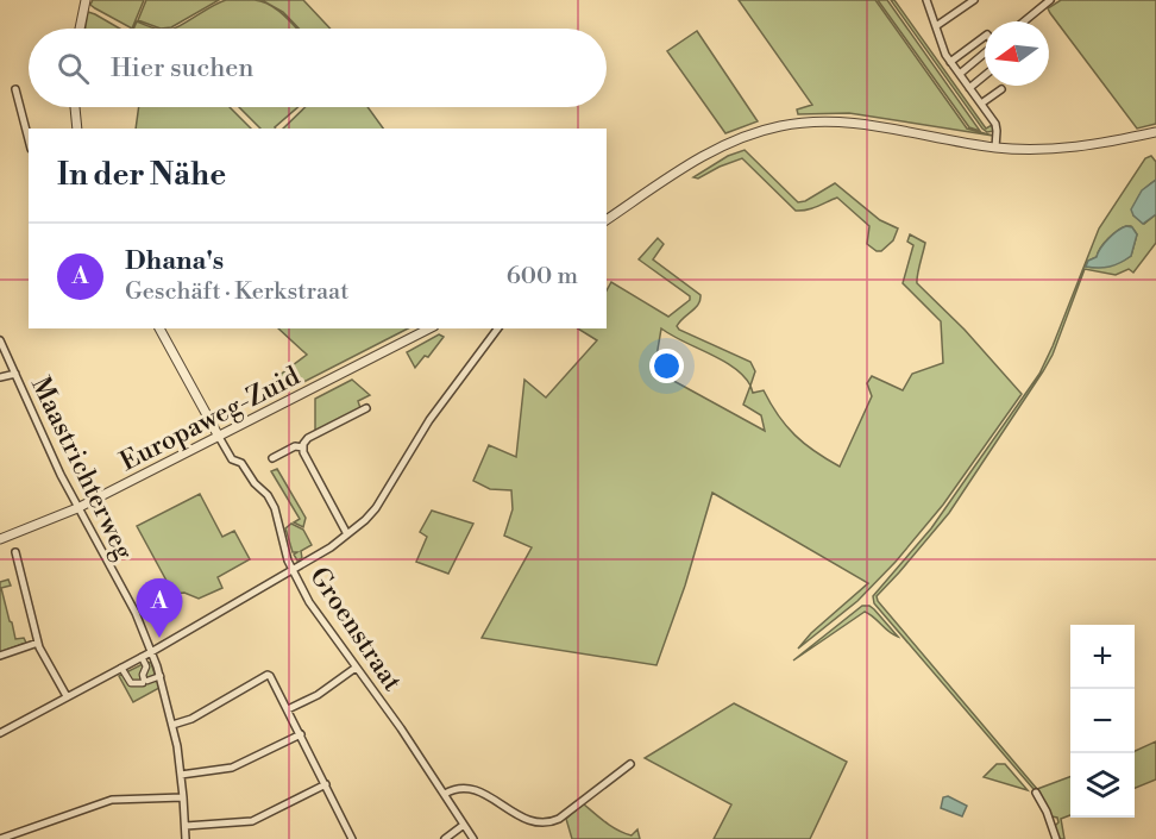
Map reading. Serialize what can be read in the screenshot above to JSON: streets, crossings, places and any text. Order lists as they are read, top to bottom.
{
  "streets": {
    "street": ["Europaweg-Zuid", "Maastrichterweg", "Groenstraat"]
  },
  "crossings": [
    ["Europaweg-Zuid", "Maastrichterweg"],
    ["Europaweg-Zuid", "Groenstraat"]
  ],
  "north": "left",
  "page": {
    "search": "Hier suchen",
    "heading": "In der Nähe",
    "list": [
      {
        "mark": "A",
        "name": "Dhana's",
        "note": "Geschäft · Kerkstraat",
        "value": "600 m"
      }
    ],
    "pins": "A",
    "map_buttons": ["+", "−"]
  }
}
